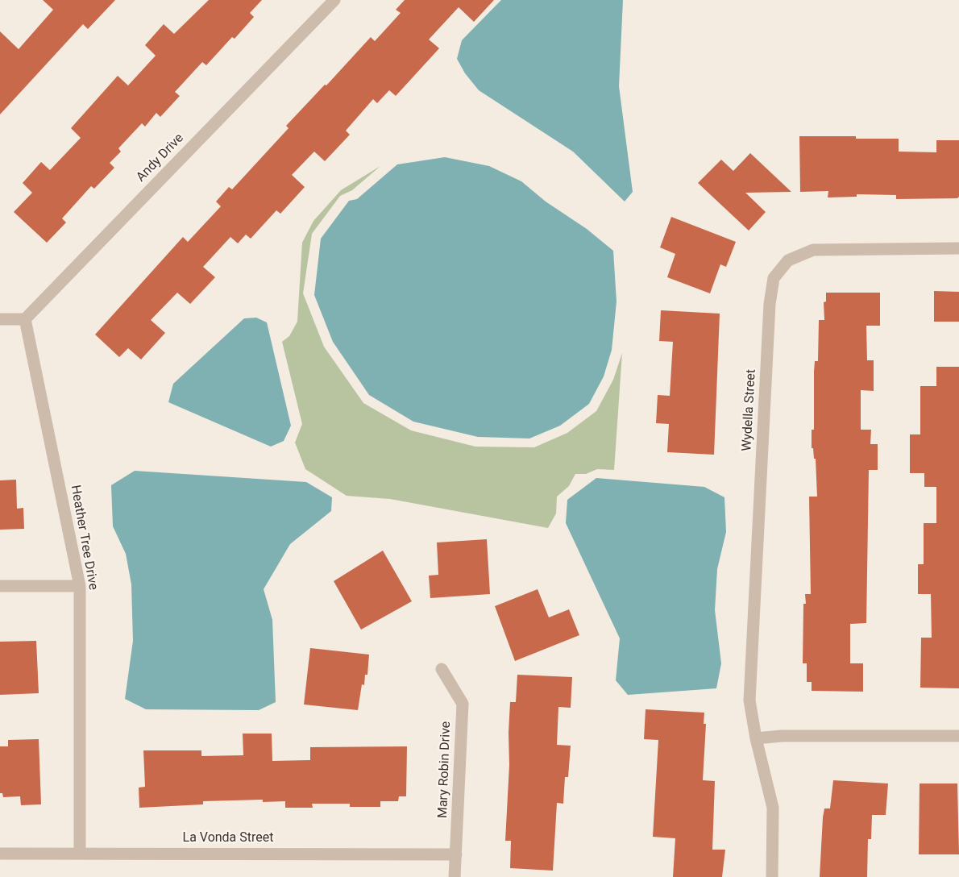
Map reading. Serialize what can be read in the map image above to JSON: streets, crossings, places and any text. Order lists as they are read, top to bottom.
{
  "streets": {
    "street": [
      "Andy Drive",
      "Wydella Street",
      "Heather Tree Drive",
      "Mary Robin Drive",
      "La Vonda Street"
    ]
  },
  "crossings": [
    ["Andy Drive", "Heather Tree Drive"],
    ["Heather Tree Drive", "La Vonda Street"],
    ["Mary Robin Drive", "La Vonda Street"]
  ]
}
